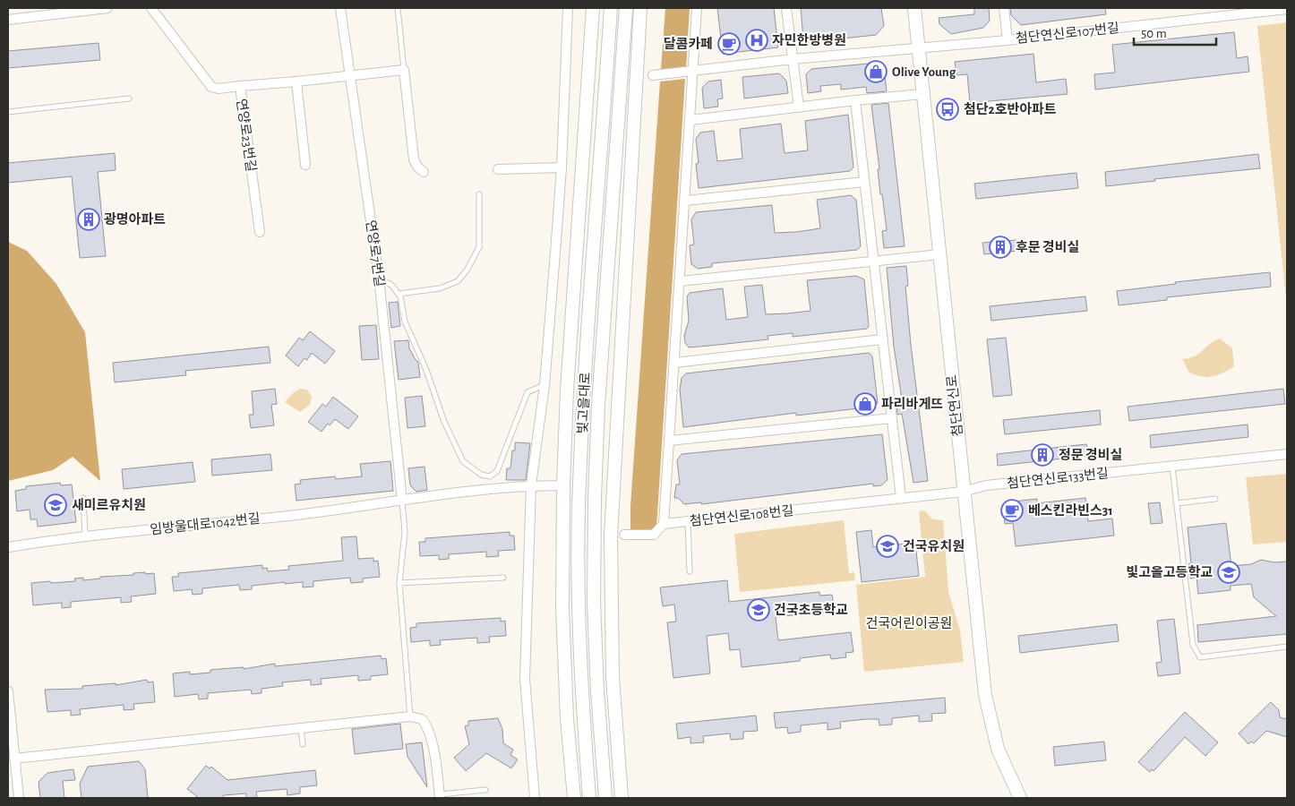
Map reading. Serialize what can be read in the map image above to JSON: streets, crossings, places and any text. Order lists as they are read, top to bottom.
{
  "streets": {
    "main road": ["빛고을대로", "첨단연신로"],
    "street": [
      "첨단연신로107번길",
      "연양로23번길",
      "연양로7번길",
      "첨단연신로133번길",
      "첨단연신로108번길",
      "임방울대로1042번길"
    ]
  },
  "crossings": [
    ["첨단연신로107번길", "첨단연신로"],
    ["연양로7번길", "임방울대로1042번길"],
    ["첨단연신로", "첨단연신로133번길"],
    ["첨단연신로", "첨단연신로108번길"],
    ["첨단연신로133번길", "첨단연신로108번길"]
  ],
  "parks": ["건국어린이공원"],
  "places": {
    "hospital": ["자민한방병원"],
    "cafe": ["달콤카페", "베스킨라빈스31"],
    "shop": ["Olive Young", "파리바게뜨"],
    "bus stop": ["첨단2호반아파트"],
    "building": ["광명아파트", "후문 경비실", "정문 경비실"],
    "school or university": [
      "새미르유치원",
      "건국유치원",
      "빛고을고등학교",
      "건국초등학교"
    ]
  },
  "scale_bar": "50 m"
}
